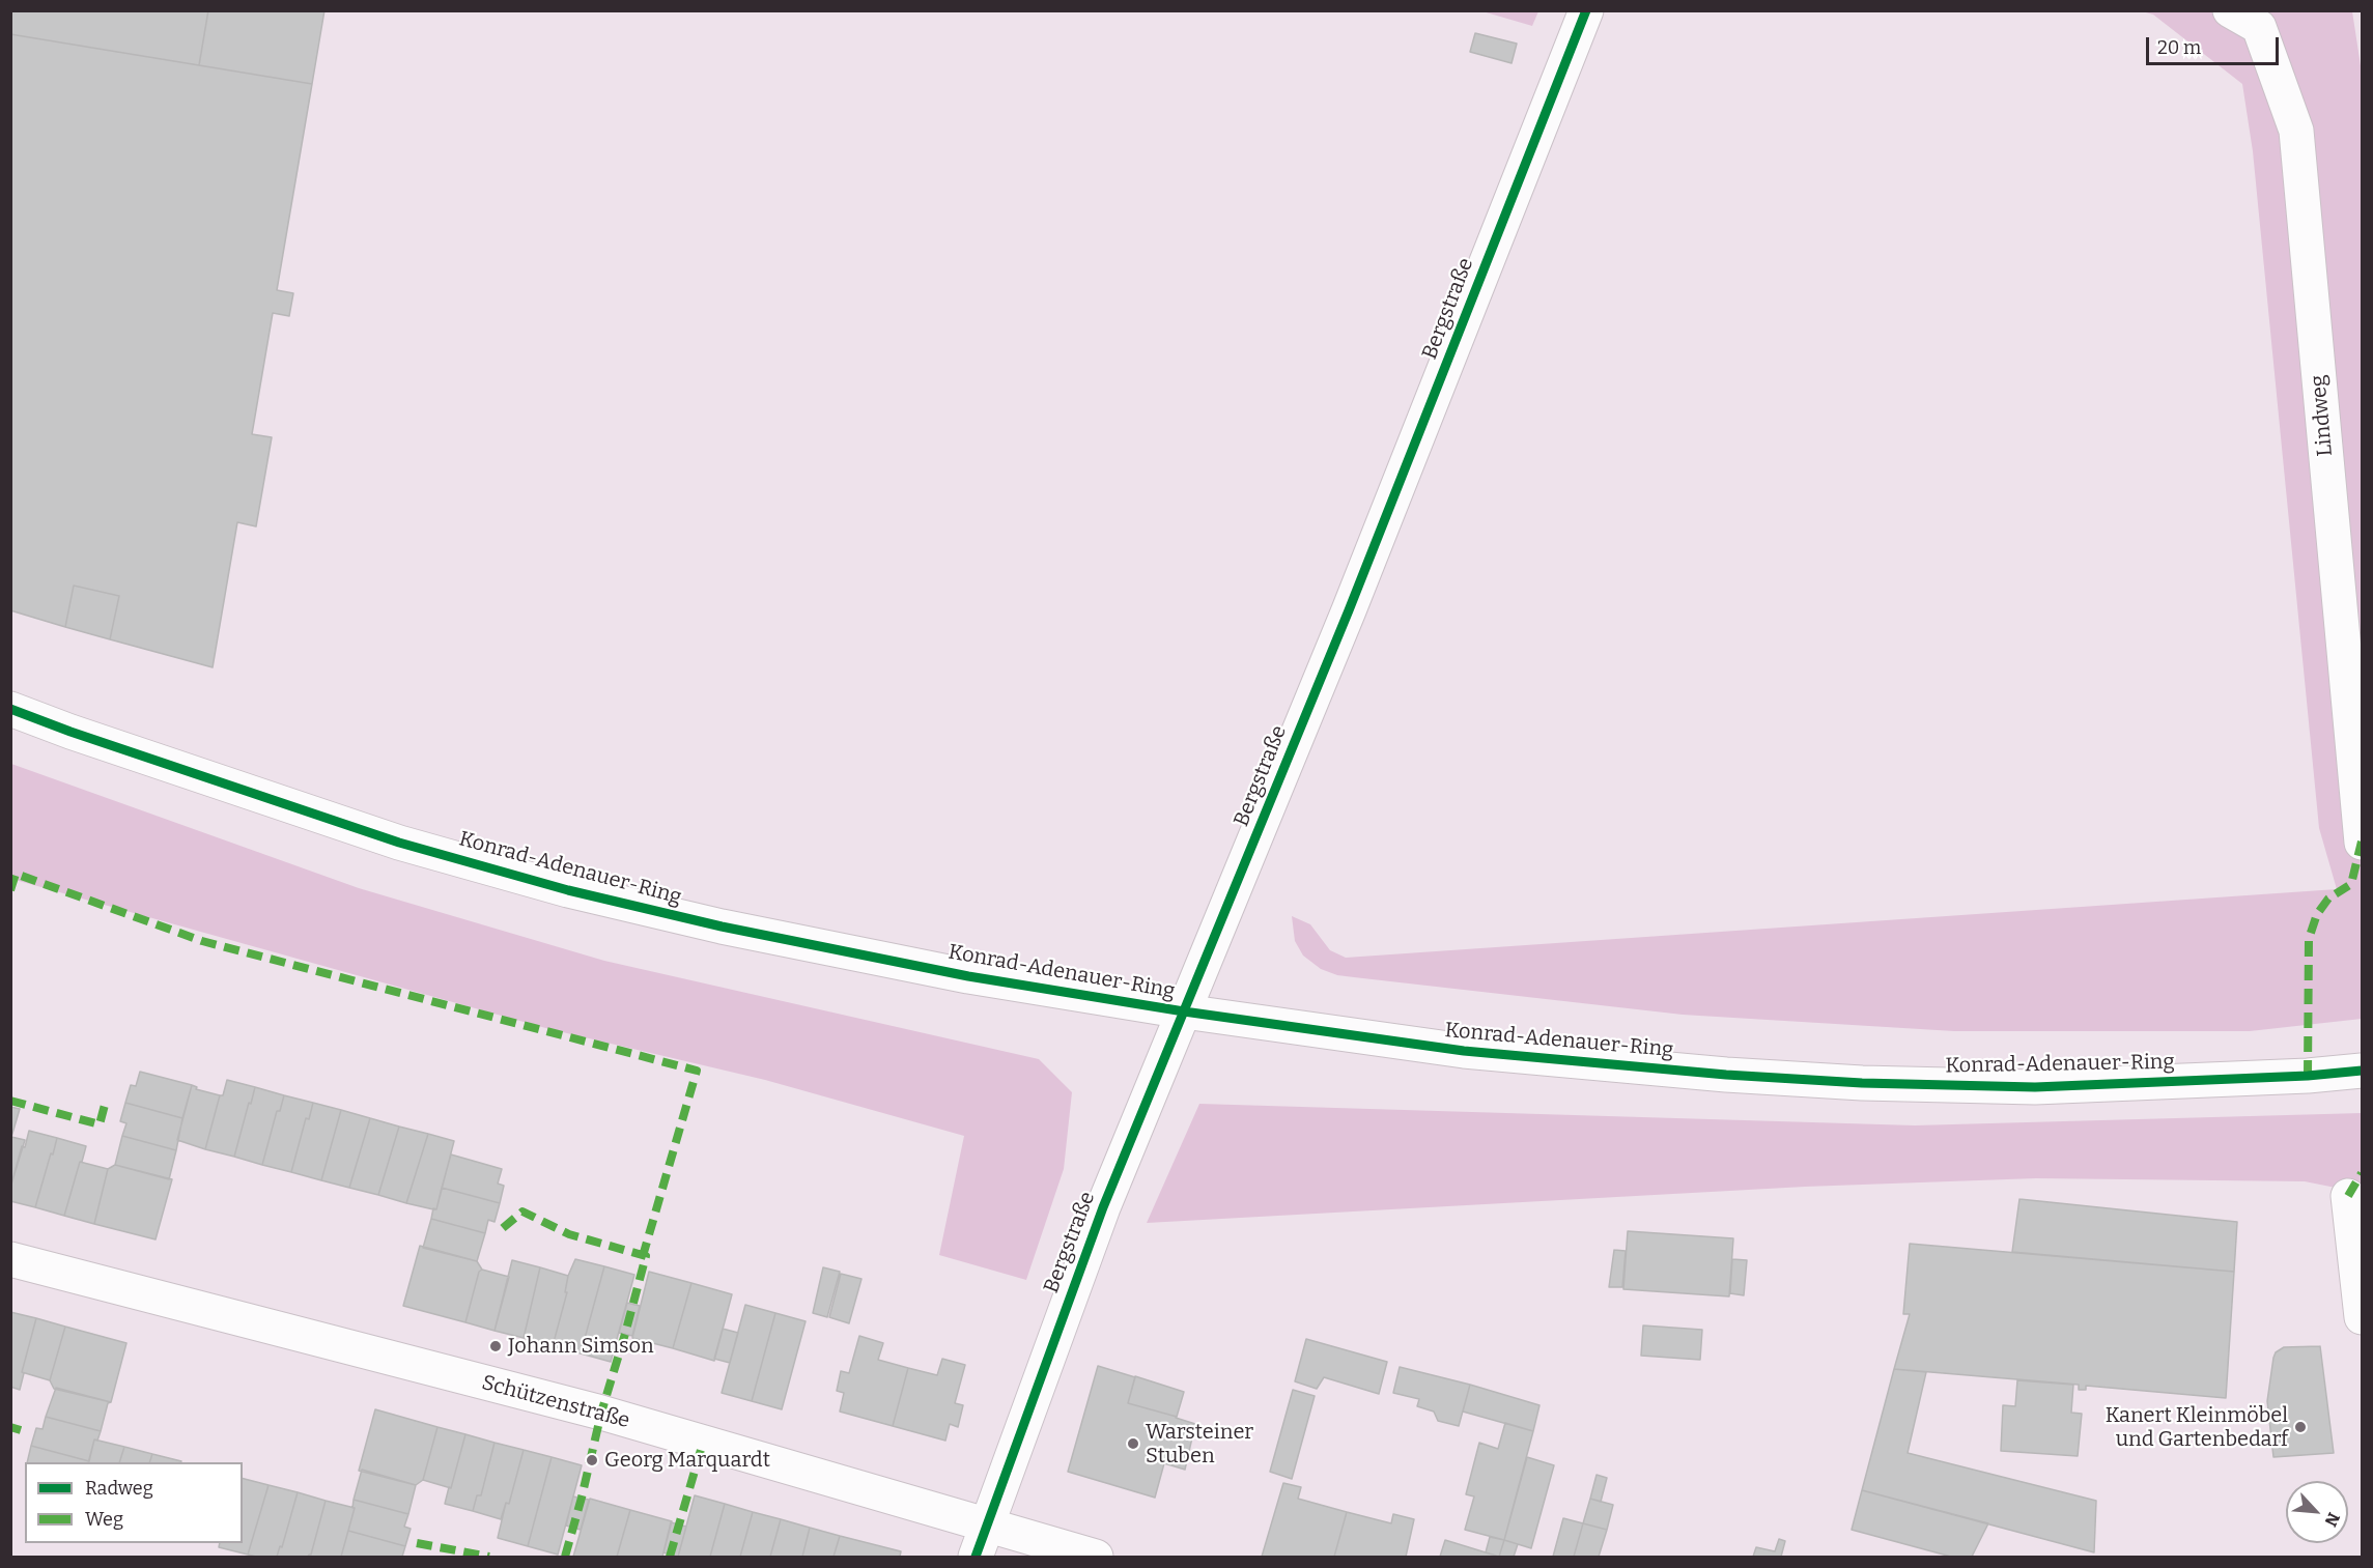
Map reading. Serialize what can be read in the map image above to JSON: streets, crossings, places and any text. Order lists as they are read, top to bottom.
{
  "streets": {
    "street": [
      "Bergstraße",
      "Lindweg",
      "Konrad-Adenauer-Ring",
      "Schützenstraße"
    ]
  },
  "crossings": [
    ["Bergstraße", "Konrad-Adenauer-Ring"],
    ["Bergstraße", "Schützenstraße"]
  ],
  "places": [
    "Johann Simson",
    "Kanert Kleinmöbel und Gartenbedarf",
    "Warsteiner Stuben",
    "Georg Marquardt"
  ],
  "legend": ["Radweg", "Weg"],
  "scale_bar": "20 m",
  "north": "bottom right"
}
